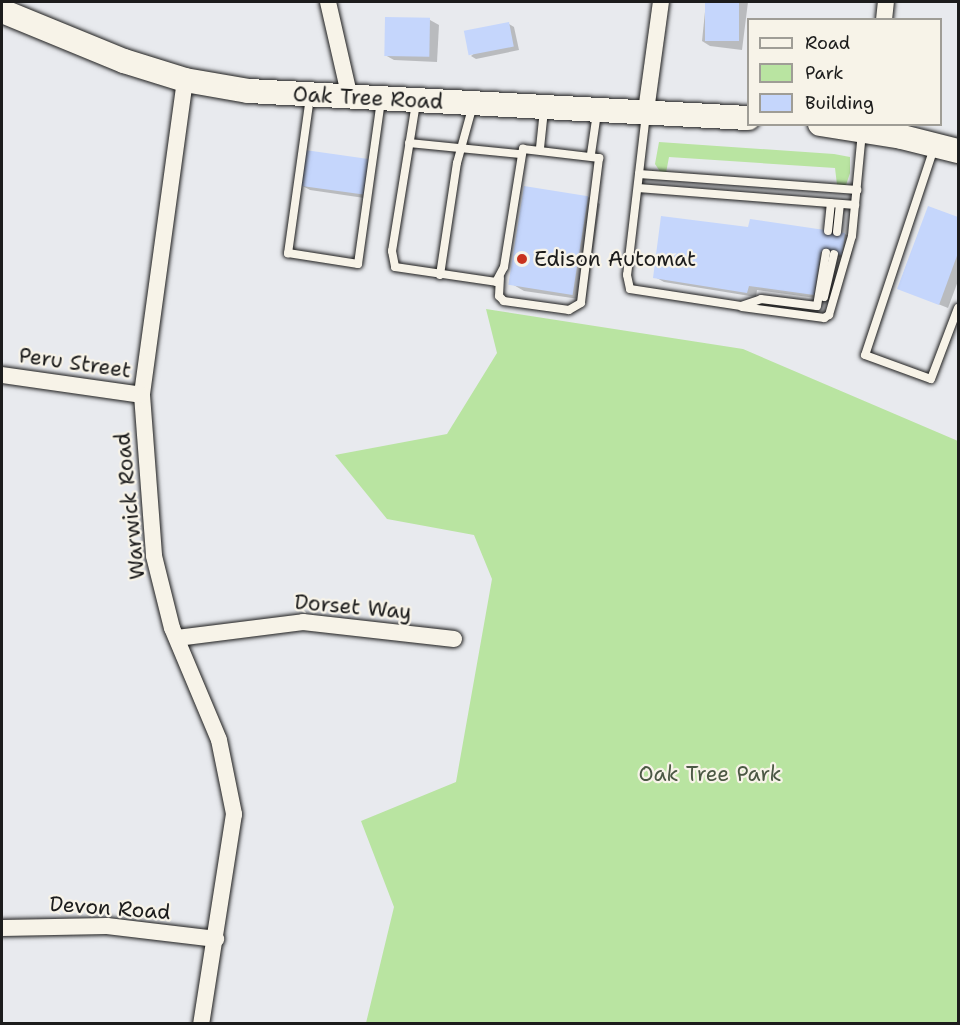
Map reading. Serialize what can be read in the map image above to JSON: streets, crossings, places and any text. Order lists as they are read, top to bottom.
{
  "streets": {
    "main road": ["Oak Tree Road"],
    "street": [
      "Peru Street",
      "Warwick Road",
      "Dorset Way",
      "Devon Road"
    ]
  },
  "crossings": [
    ["Oak Tree Road", "Warwick Road"],
    ["Peru Street", "Warwick Road"],
    ["Warwick Road", "Dorset Way"],
    ["Warwick Road", "Devon Road"]
  ],
  "parks": ["Oak Tree Park"],
  "places": ["Edison Automat"],
  "legend": ["Road", "Park", "Building"]
}
